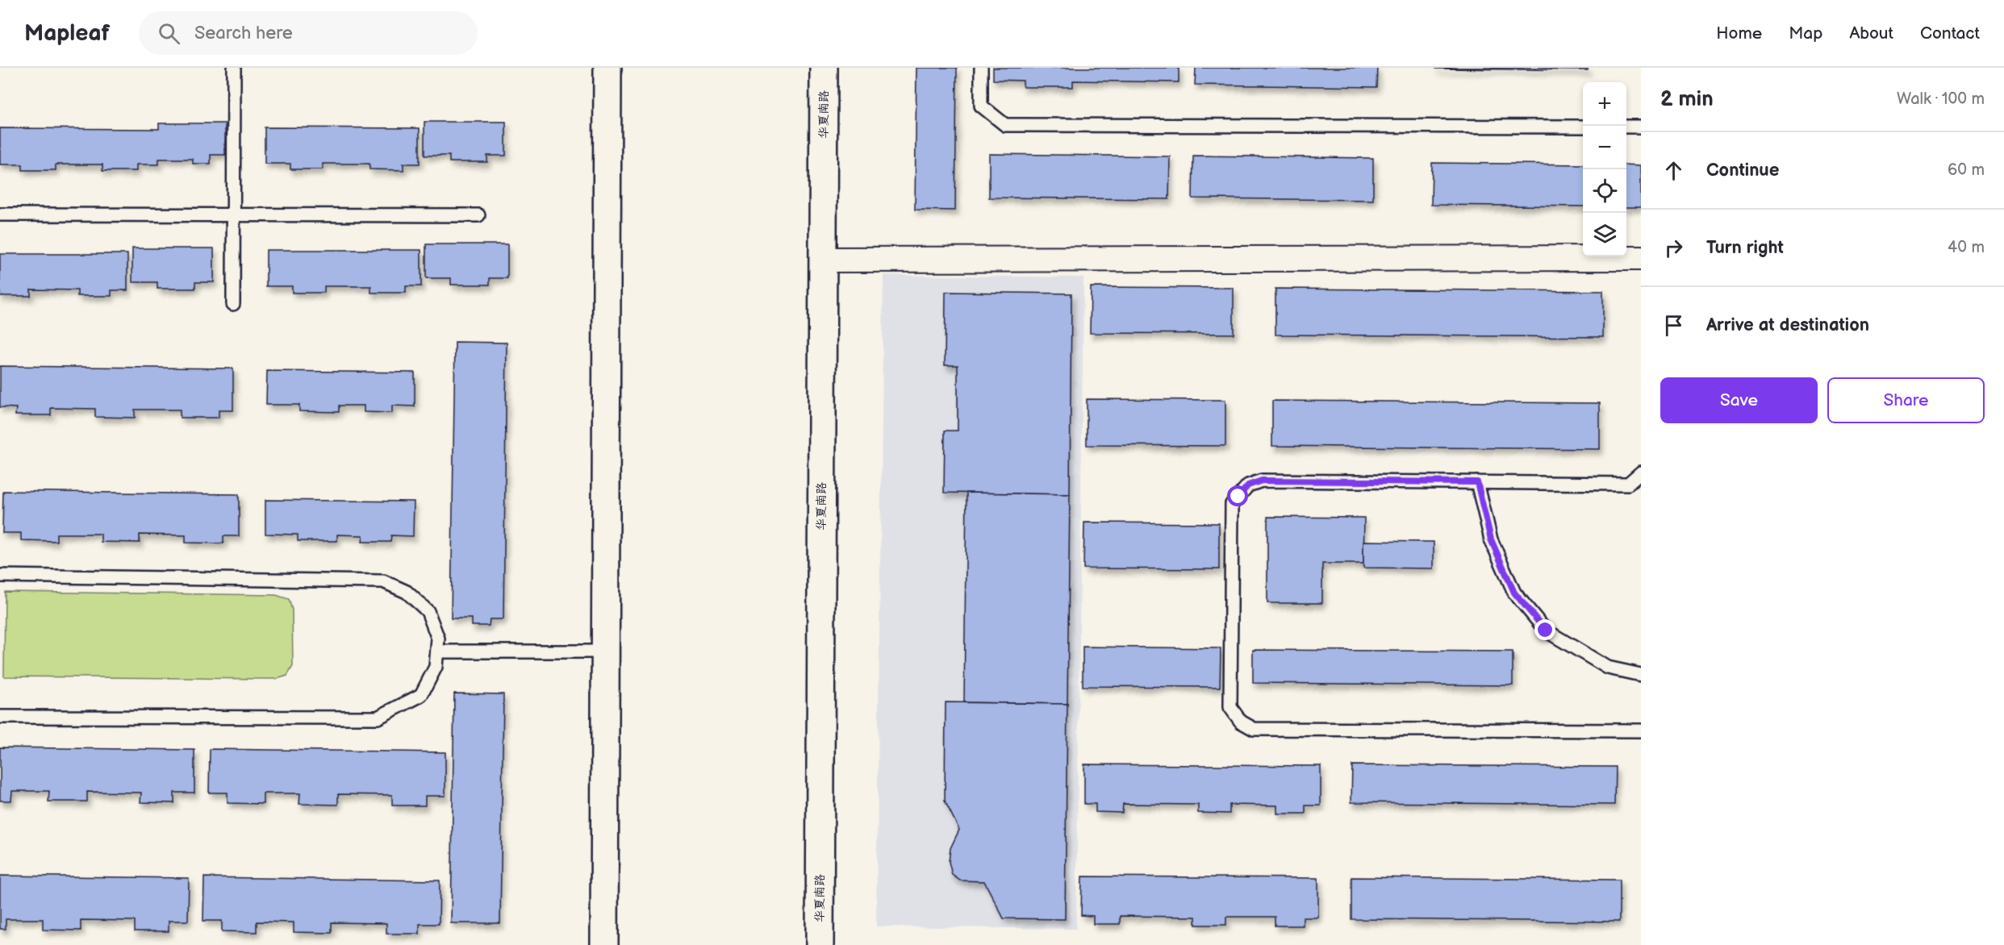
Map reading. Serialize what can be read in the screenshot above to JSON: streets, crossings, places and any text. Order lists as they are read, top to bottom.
{
  "streets": {
    "street": ["华夏南路"]
  },
  "page": {
    "header": "Mapleaf",
    "search": "Search here",
    "nav": [
      "Home",
      "Map",
      "About",
      "Contact"
    ],
    "heading": ["2 min", "Walk · 100 m"],
    "map_buttons": ["+", "−"],
    "list": [
      ["Continue", "60 m"],
      ["Turn right", "40 m"],
      "Arrive at destination"
    ],
    "buttons": ["Save", "Share"]
  }
}
